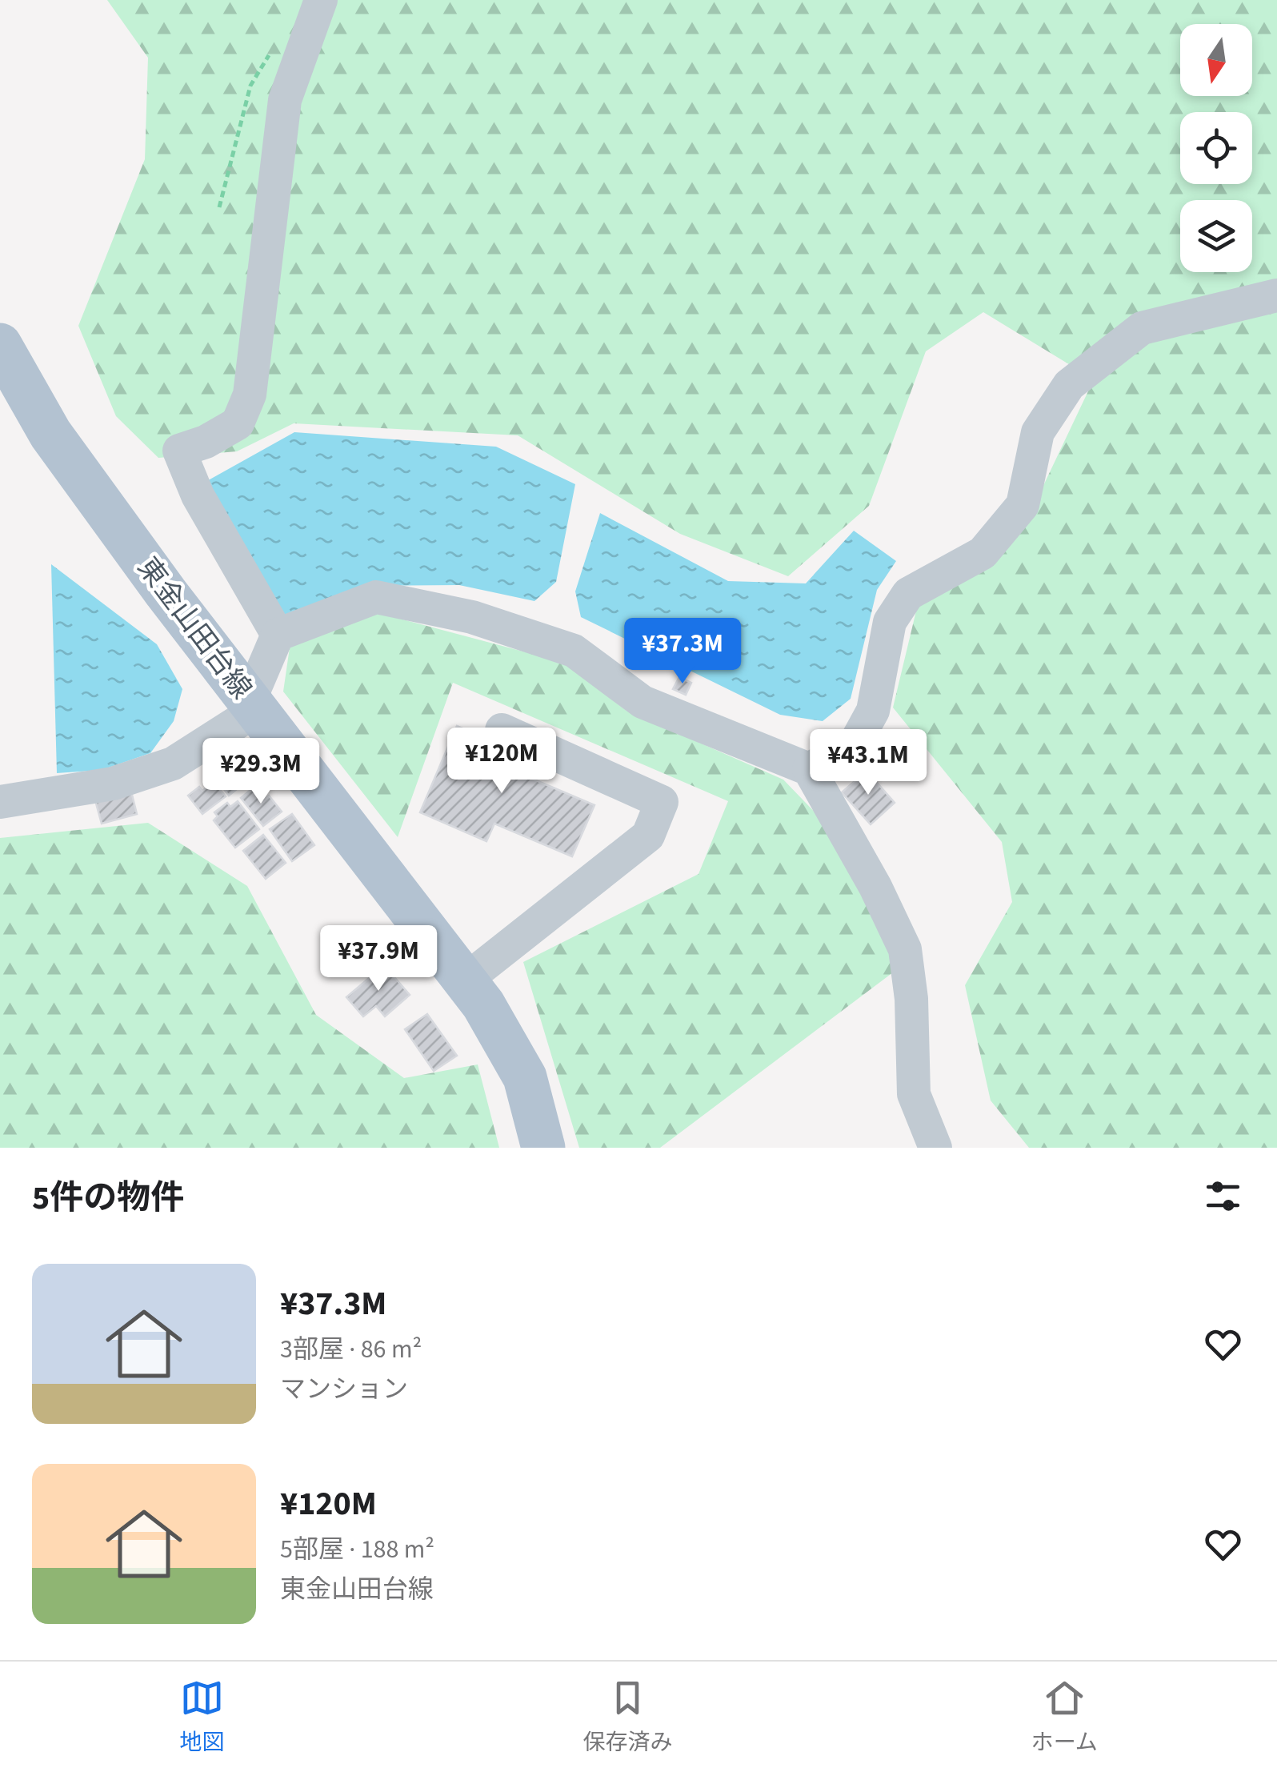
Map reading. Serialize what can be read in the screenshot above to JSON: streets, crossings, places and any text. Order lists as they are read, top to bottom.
{
  "streets": {
    "main road": ["東金山田台線"]
  },
  "north": "bottom",
  "page": {
    "price": [
      "¥37.3M",
      "¥120M",
      "¥43.1M",
      "¥29.3M",
      "¥37.9M"
    ],
    "heading": "5件の物件",
    "list": [
      {
        "name": "¥37.3M",
        "note": "3部屋 · 86 m² · マンション"
      },
      {
        "name": "¥120M",
        "note": "5部屋 · 188 m² · 東金山田台線"
      }
    ],
    "tabs": ["地図", "保存済み", "ホーム"]
  }
}
